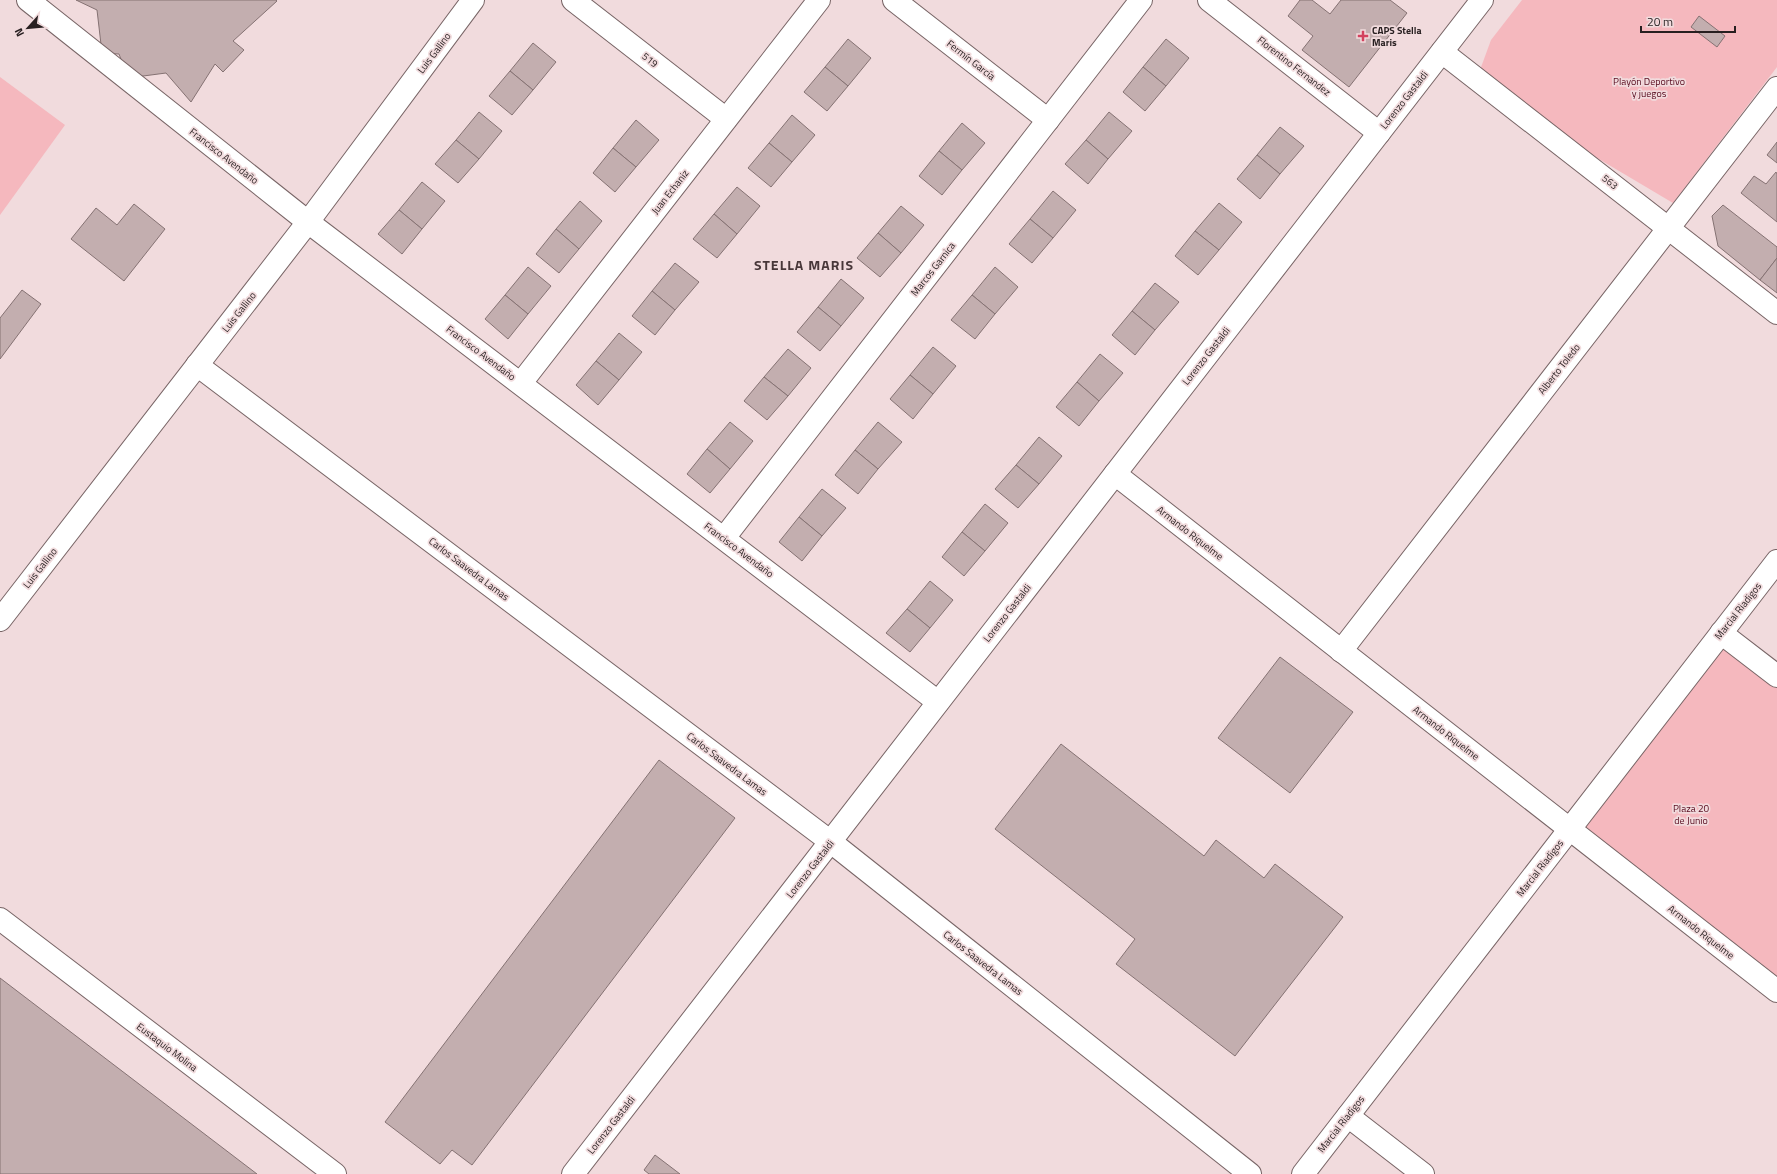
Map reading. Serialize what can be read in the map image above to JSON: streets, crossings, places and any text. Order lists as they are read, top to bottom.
{
  "streets": {
    "street": [
      "Luis Gallino",
      "519",
      "Fermín García",
      "Florentino Fernandez",
      "Lorenzo Gastaldi",
      "Francisco Avendaño",
      "563",
      "Juan Echaniz",
      "Marcos Garnica",
      "Alberto Toledo",
      "Armando Riquelme",
      "Carlos Saavedra Lamas",
      "Marcial Riadigos",
      "Eustaquio Molina"
    ]
  },
  "crossings": [
    ["Luis Gallino", "Francisco Avendaño"],
    ["Luis Gallino", "Carlos Saavedra Lamas"],
    ["519", "Juan Echaniz"],
    ["Fermín García", "Marcos Garnica"],
    ["Florentino Fernandez", "Lorenzo Gastaldi"],
    ["Lorenzo Gastaldi", "Francisco Avendaño"],
    ["Lorenzo Gastaldi", "563"],
    ["Lorenzo Gastaldi", "Armando Riquelme"],
    ["Lorenzo Gastaldi", "Carlos Saavedra Lamas"],
    ["Francisco Avendaño", "Juan Echaniz"],
    ["Francisco Avendaño", "Marcos Garnica"],
    ["563", "Alberto Toledo"],
    ["Alberto Toledo", "Armando Riquelme"],
    ["Armando Riquelme", "Marcial Riadigos"]
  ],
  "districts": ["STELLA MARIS"],
  "parks": ["Playón Deportivo y juegos", "Plaza 20 de Junio"],
  "places": {
    "health": ["CAPS Stella Maris"]
  },
  "scale_bar": "20 m",
  "north": "bottom left"
}
